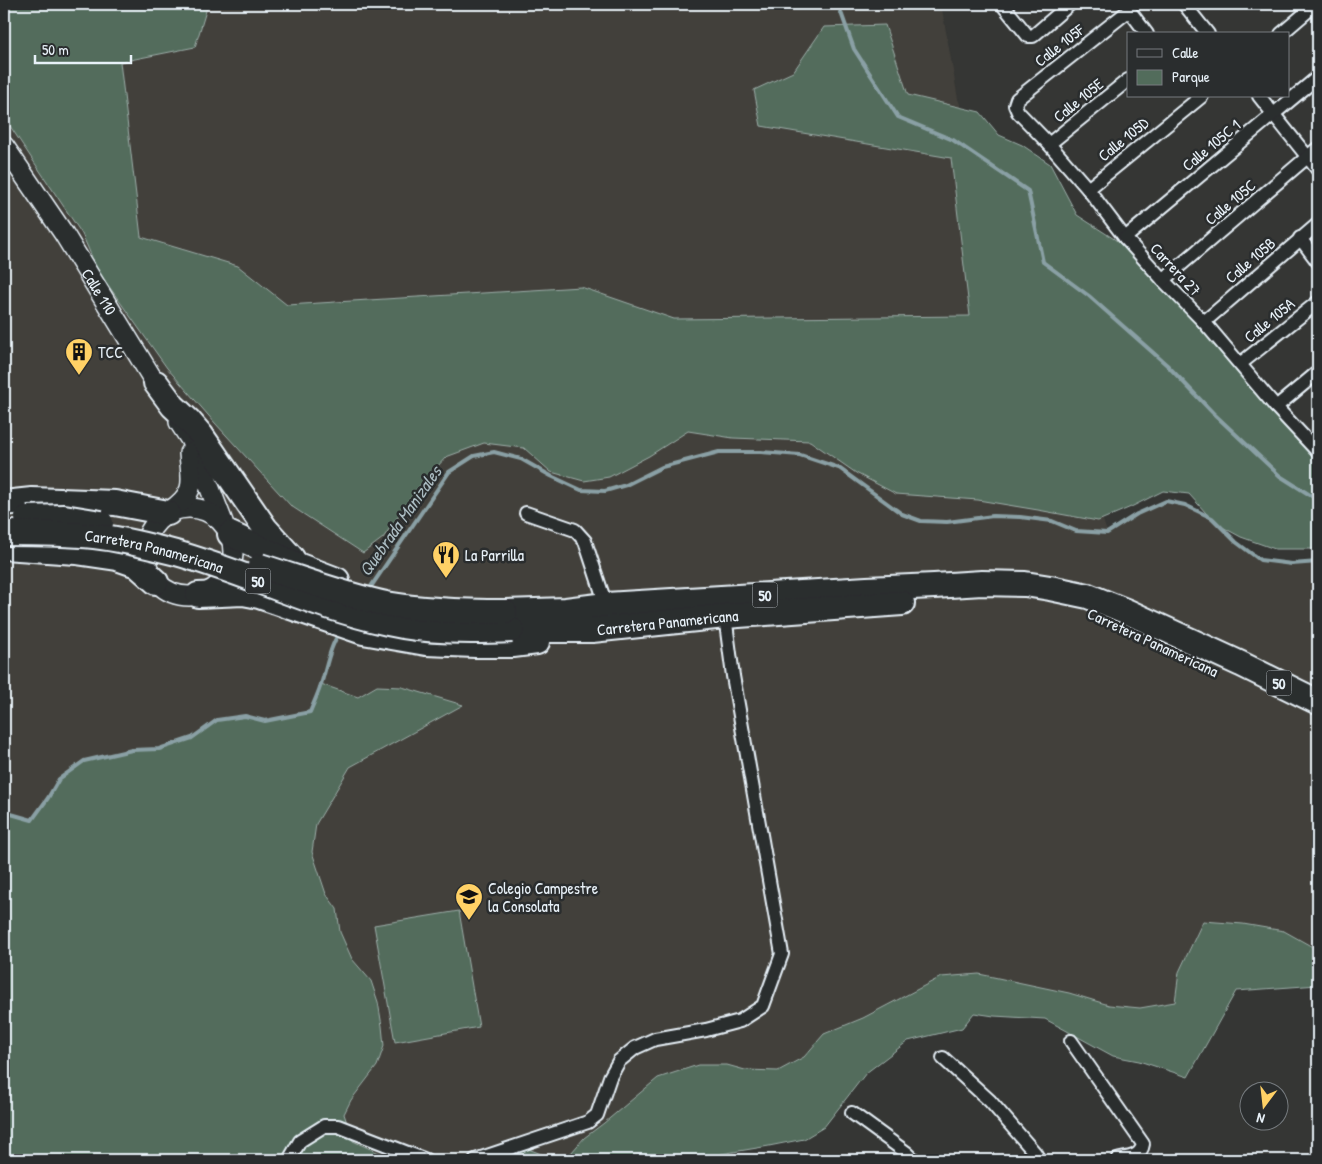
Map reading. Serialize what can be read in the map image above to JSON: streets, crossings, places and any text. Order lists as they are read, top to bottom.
{
  "streets": {
    "highway": ["Carretera Panamericana", "50"],
    "main road": ["Calle 110"],
    "street": [
      "Calle 105F",
      "Calle 105E",
      "Calle 105D",
      "Calle 105C 1",
      "Calle 105C",
      "Calle 105B",
      "Carrera 27",
      "Calle 105A"
    ]
  },
  "crossings": [
    ["Calle 105F", "Carrera 27"],
    ["Calle 105E", "Carrera 27"],
    ["Calle 105D", "Carrera 27"],
    ["Calle 105C 1", "Carrera 27"],
    ["Calle 105C", "Carrera 27"],
    ["Calle 105B", "Carrera 27"],
    ["Carrera 27", "Calle 105A"]
  ],
  "water": ["Quebrada Manizales"],
  "places": {
    "building": ["TCC"],
    "restaurant": ["La Parrilla"],
    "school or university": ["Colegio Campestre la Consolata"]
  },
  "legend": ["Calle", "Parque"],
  "scale_bar": "50 m",
  "north": "bottom"
}
